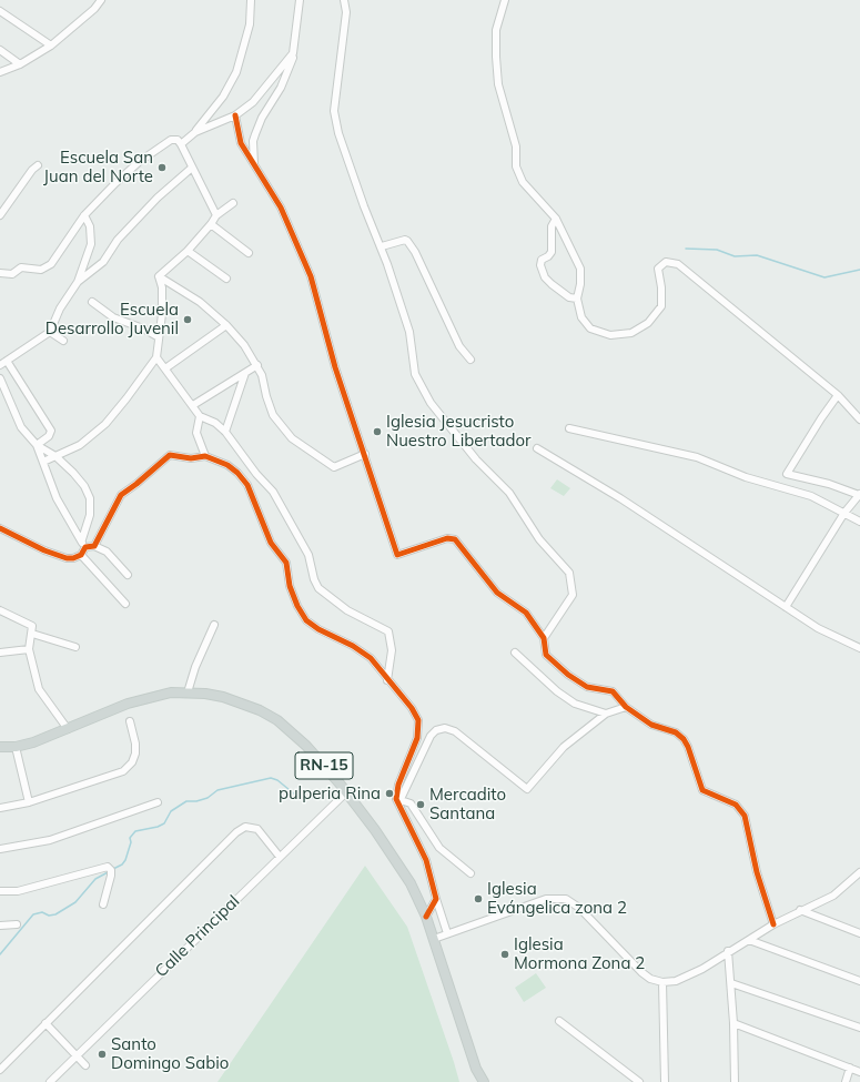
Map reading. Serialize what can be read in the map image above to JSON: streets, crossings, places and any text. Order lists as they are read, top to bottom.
{
  "streets": {
    "main road": ["RN-15"],
    "street": ["Calle Principal"]
  },
  "crossings": [
    ["RN-15", "Calle Principal"]
  ],
  "places": [
    "Escuela San Juan del Norte",
    "Escuela Desarrollo Juvenil",
    "Iglesia Jesucristo Nuestro Libertador",
    "pulperia Rina",
    "Mercadito Santana",
    "Iglesia Evángelica zona 2",
    "Iglesia Mormona Zona 2",
    "Santo Domingo Sabio"
  ]
}
